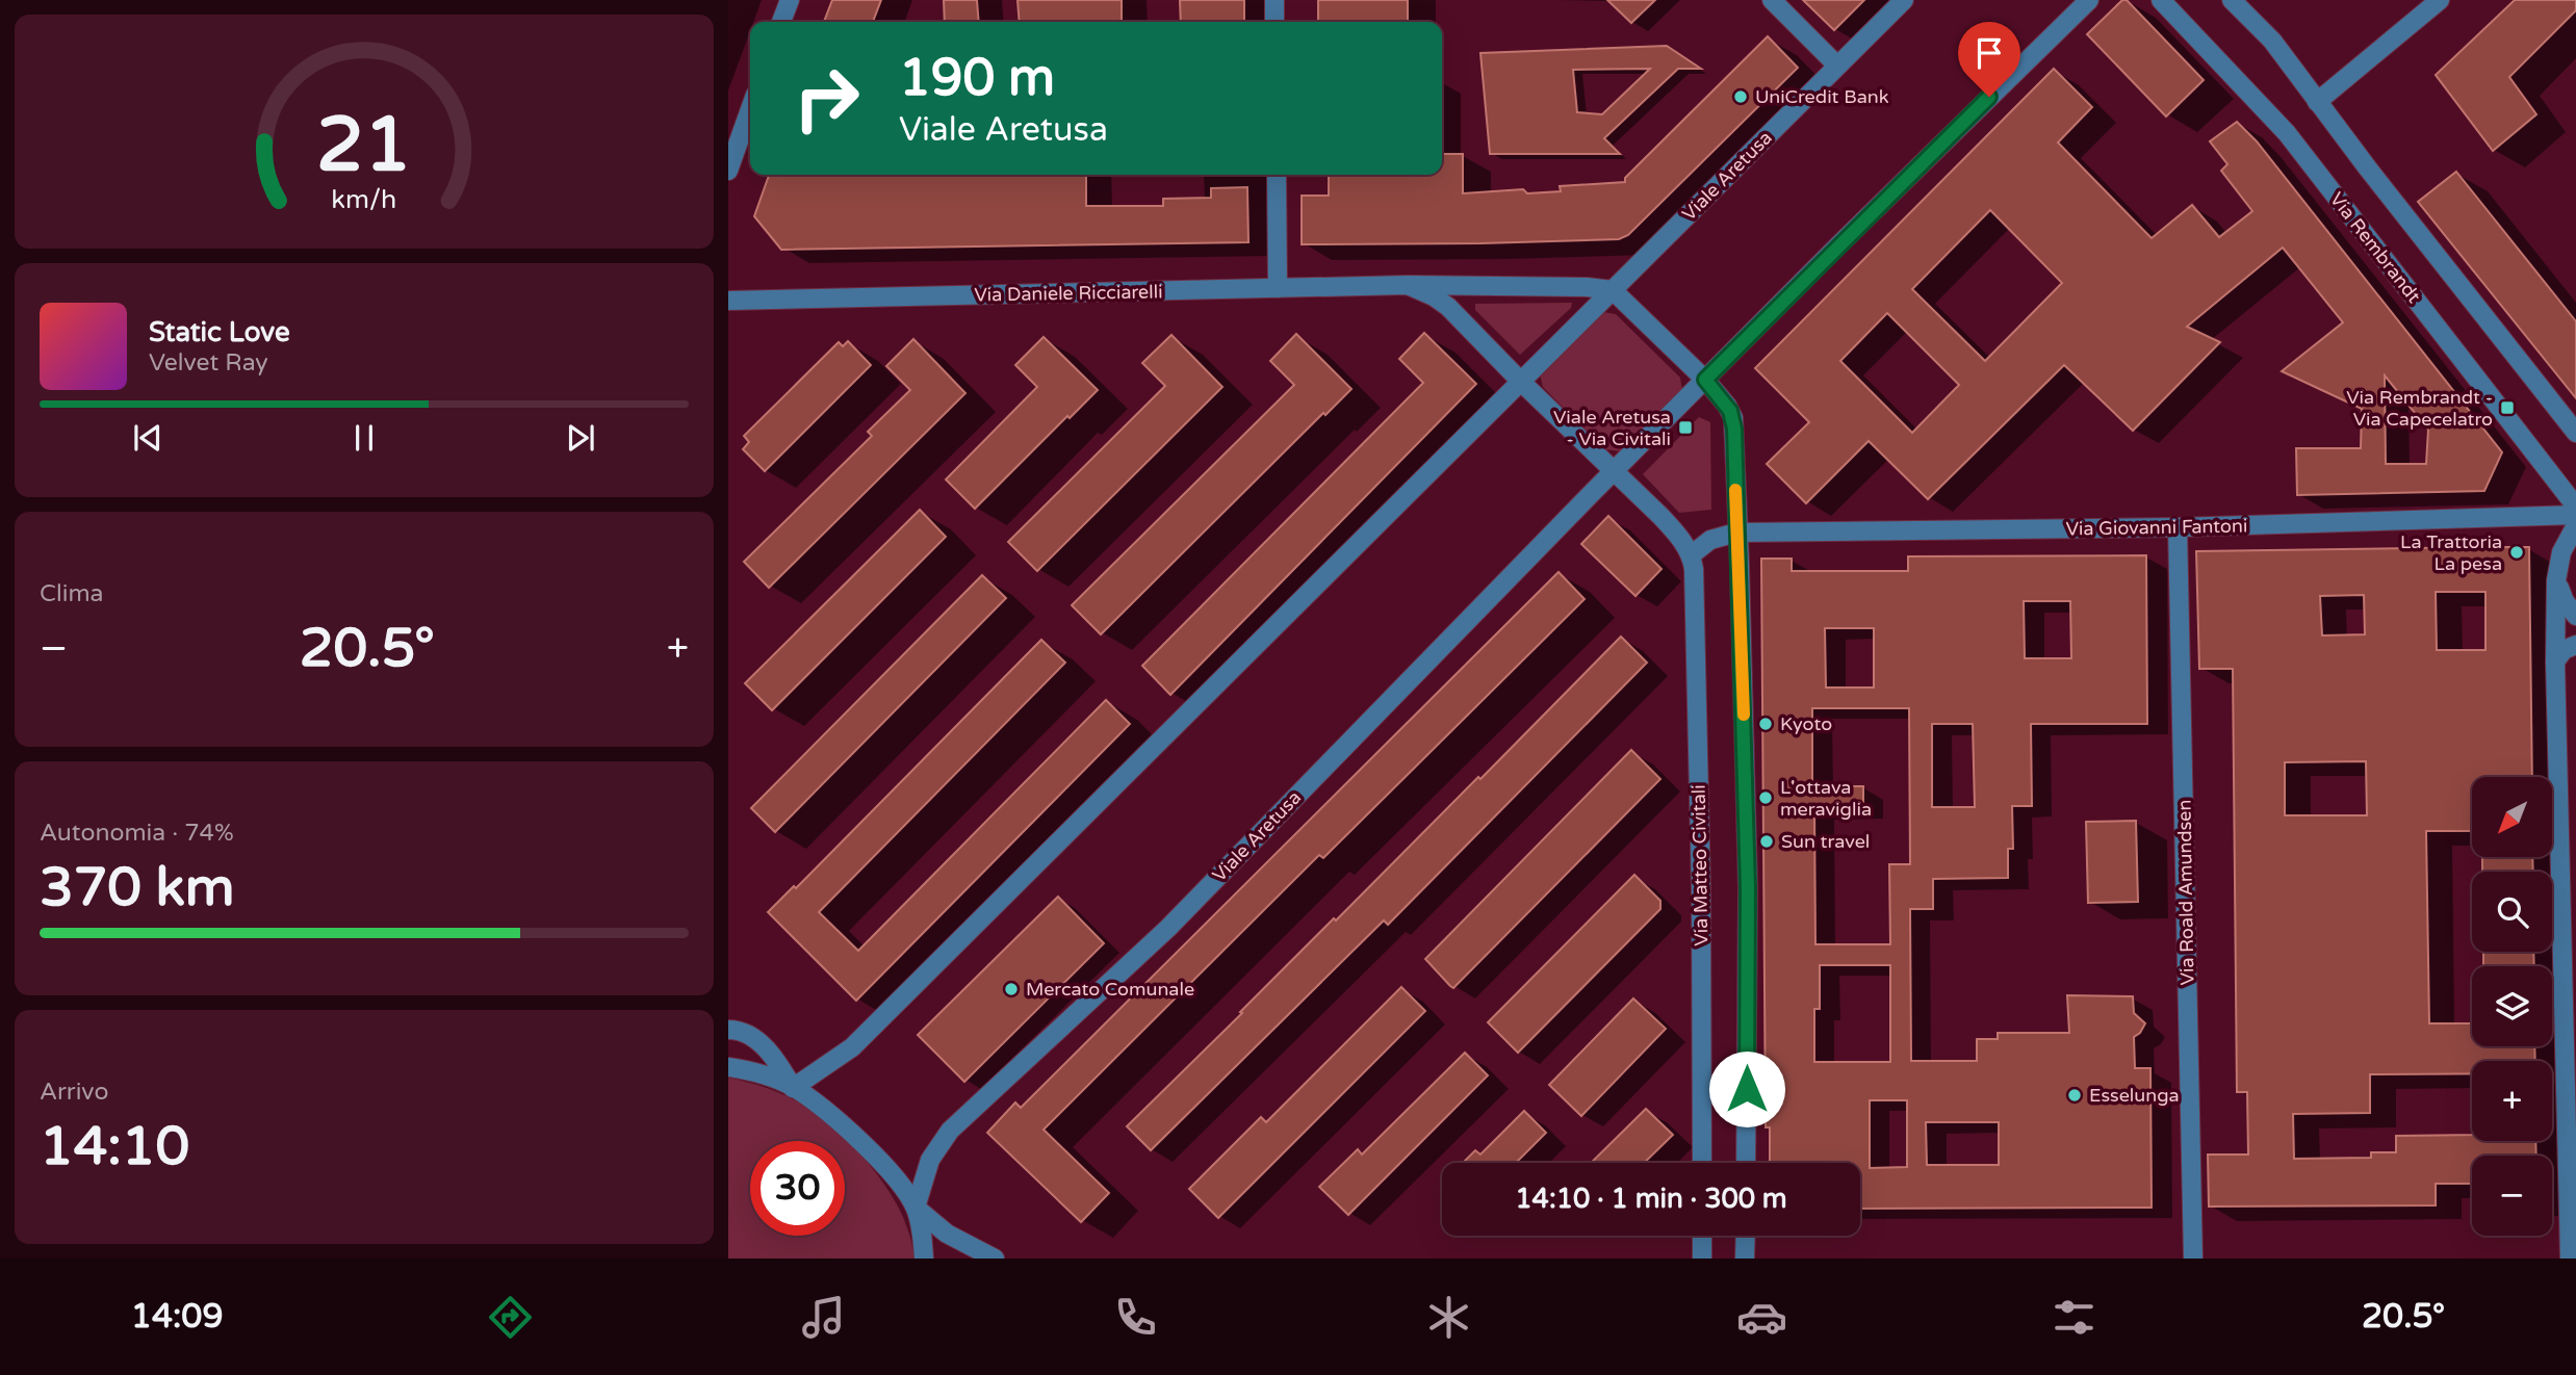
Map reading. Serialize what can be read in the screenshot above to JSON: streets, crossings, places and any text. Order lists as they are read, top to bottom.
{
  "streets": {
    "street": [
      "Viale Aretusa",
      "Via Rembrandt",
      "Via Daniele Ricciarelli",
      "Via Giovanni Fantoni",
      "Via Matteo Civitali",
      "Via Roald Amundsen"
    ]
  },
  "crossings": [
    ["Viale Aretusa", "Via Daniele Ricciarelli"],
    ["Via Giovanni Fantoni", "Via Roald Amundsen"]
  ],
  "places": {
    "other": [
      "UniCredit Bank",
      "La Trattoria La pesa",
      "Kyoto",
      "L'ottava meraviglia",
      "Sun travel",
      "Mercato Comunale",
      "Esselunga"
    ],
    "transit": ["Via Rembrandt - Via Capecelatro", "Viale Aretusa - Via Civitali"]
  },
  "north": "bottom left",
  "page": {
    "turn": ["190 m", "Viale Aretusa"],
    "song": ["Static Love", "Velvet Ray"],
    "tile": [
      "Clima",
      ["Autonomia · 74%", "370 km"],
      ["Arrivo", "14:10"]
    ],
    "heat": ["−", "20.5°", "+"],
    "map_buttons": ["+", "−"],
    "limit": "30",
    "trip": "14:10 · 1 min · 300 m",
    "tabs": ["14:09", "20.5°"],
    "gauge": ["21", "km/h"]
  }
}
